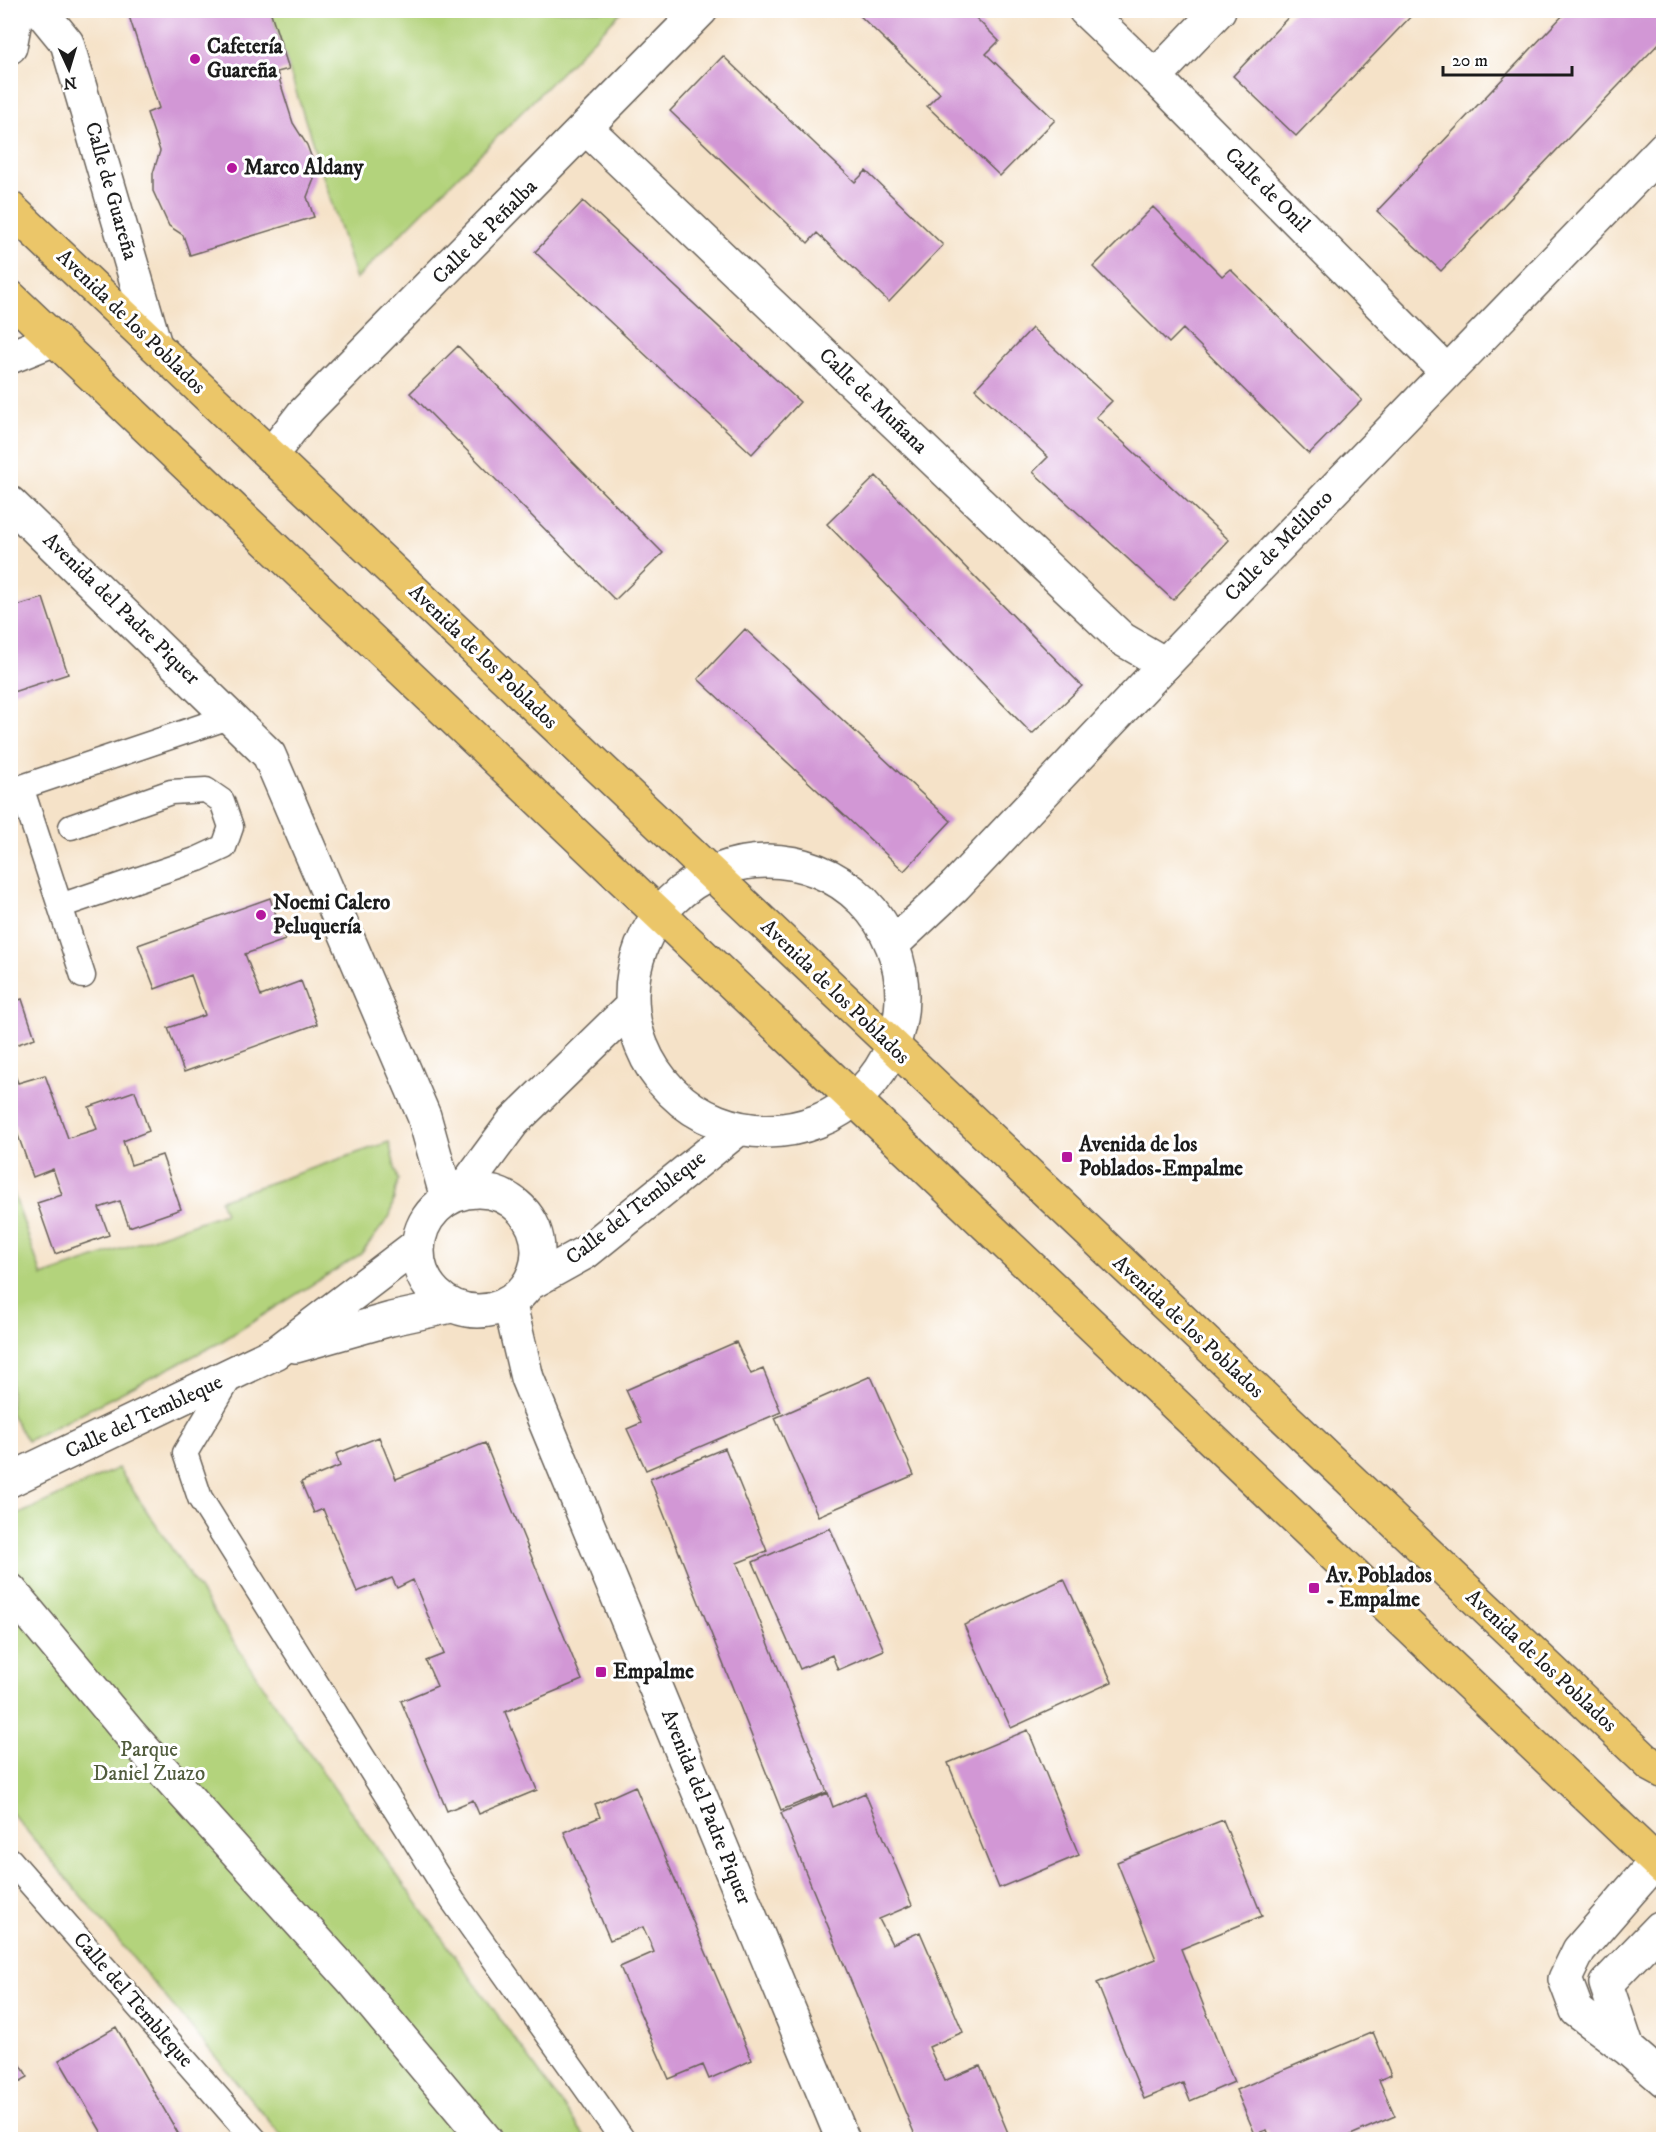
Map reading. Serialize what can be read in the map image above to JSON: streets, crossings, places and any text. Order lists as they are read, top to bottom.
{
  "streets": {
    "main road": ["Avenida de los Poblados"],
    "street": [
      "Calle de Onil",
      "Calle de Guareña",
      "Calle de Peñalba",
      "Calle de Muñana",
      "Calle de Meliloto",
      "Avenida del Padre Piquer",
      "Calle del Tembleque"
    ]
  },
  "crossings": [
    ["Calle de Onil", "Calle de Meliloto"],
    ["Calle de Guareña", "Avenida de los Poblados"],
    ["Calle de Peñalba", "Avenida de los Poblados"],
    ["Calle de Peñalba", "Calle de Muñana"],
    ["Calle de Muñana", "Calle de Meliloto"],
    ["Avenida del Padre Piquer", "Calle del Tembleque"]
  ],
  "parks": ["Parque Daniel Zuazo"],
  "places": {
    "other": ["Cafetería Guareña", "Marco Aldany", "Noemi Calero Peluquería"],
    "transit": ["Avenida de los Poblados-Empalme", "Av. Poblados - Empalme", "Empalme"]
  },
  "scale_bar": "20 m",
  "north": "bottom"
}
